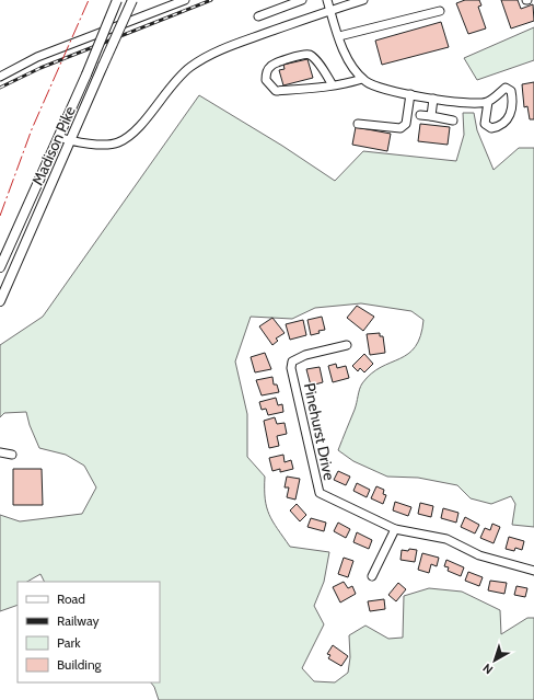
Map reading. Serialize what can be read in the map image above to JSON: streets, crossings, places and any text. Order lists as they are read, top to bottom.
{
  "streets": {
    "main road": ["Madison Pike"],
    "street": ["Pinehurst Drive"]
  },
  "legend": [
    "Road",
    "Railway",
    "Park",
    "Building"
  ],
  "north": "bottom left"
}
